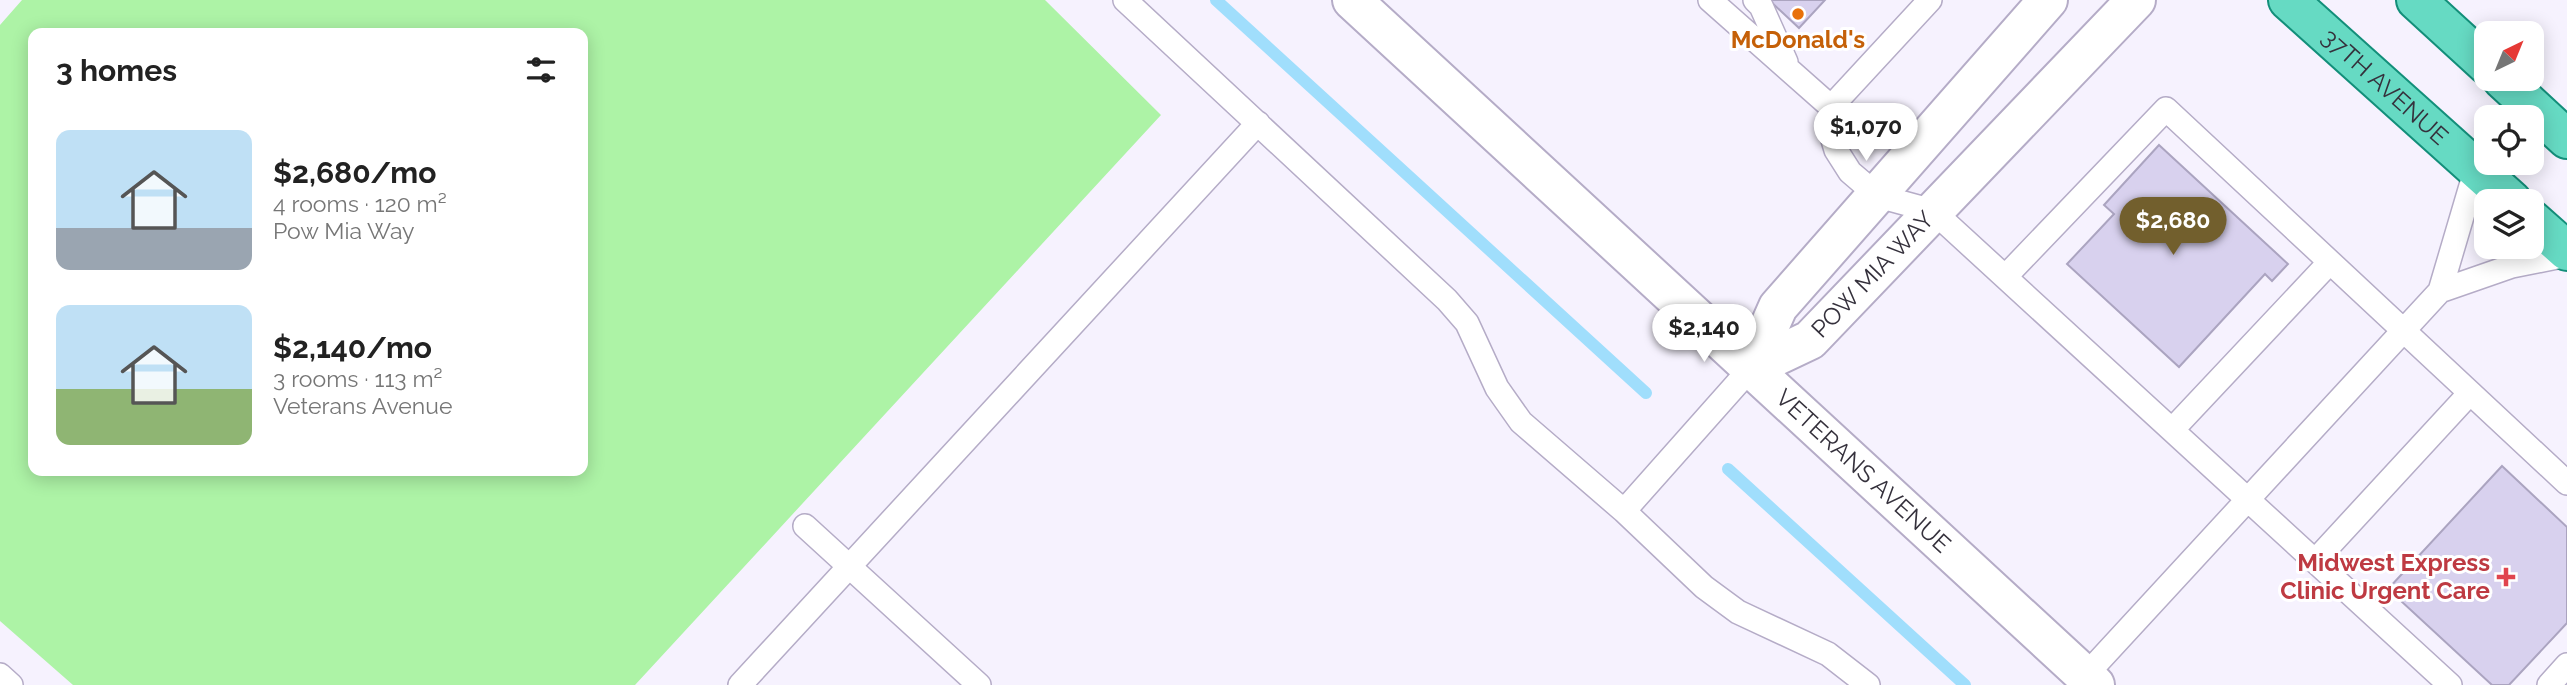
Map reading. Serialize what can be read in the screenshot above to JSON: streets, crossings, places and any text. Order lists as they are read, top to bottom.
{
  "streets": {
    "main road": ["37TH AVENUE"],
    "street": ["POW MIA WAY", "VETERANS AVENUE"]
  },
  "crossings": [
    ["POW MIA WAY", "VETERANS AVENUE"]
  ],
  "places": {
    "other": ["McDonald's"],
    "health": ["Midwest Express Clinic Urgent Care"]
  },
  "north": "top right",
  "page": {
    "heading": "3 homes",
    "price": ["$1,070", "$2,680", "$2,140"],
    "list": [
      {
        "name": "$2,680/mo",
        "note": "4 rooms · 120 m² · Pow Mia Way"
      },
      {
        "name": "$2,140/mo",
        "note": "3 rooms · 113 m² · Veterans Avenue"
      }
    ]
  }
}
